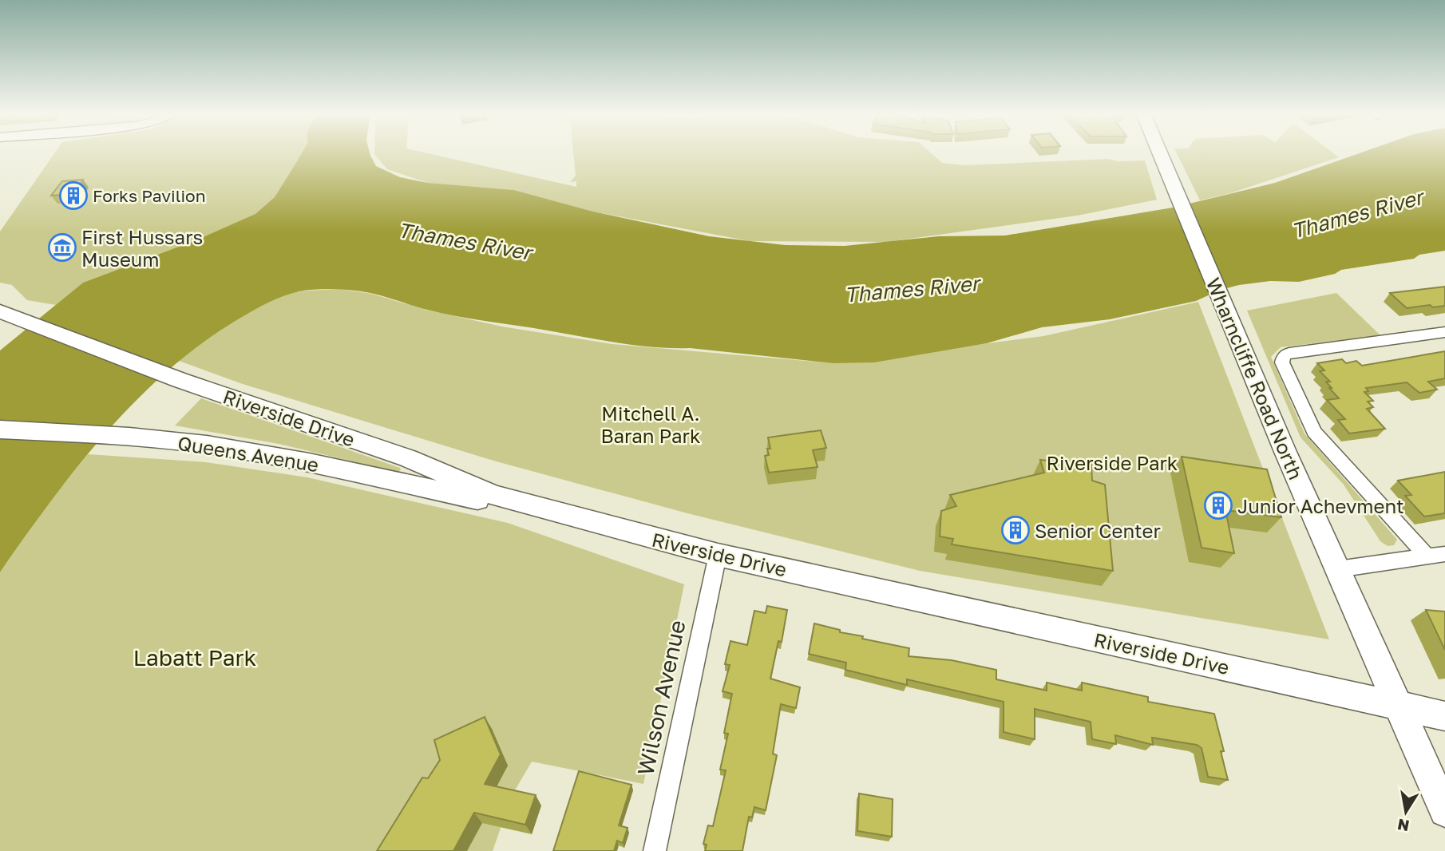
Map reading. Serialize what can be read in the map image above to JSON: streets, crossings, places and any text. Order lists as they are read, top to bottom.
{
  "streets": {
    "main road": ["Wharncliffe Road North", "Riverside Drive", "Queens Avenue"],
    "street": ["Wilson Avenue"]
  },
  "crossings": [
    ["Wharncliffe Road North", "Riverside Drive"],
    ["Riverside Drive", "Queens Avenue"],
    ["Riverside Drive", "Wilson Avenue"]
  ],
  "water": ["Thames River"],
  "parks": ["Mitchell A. Baran Park", "Riverside Park", "Labatt Park"],
  "places": {
    "building": ["Forks Pavilion", "Junior Achevment", "Senior Center"],
    "museum": ["First Hussars Museum"]
  },
  "north": "bottom"
}
